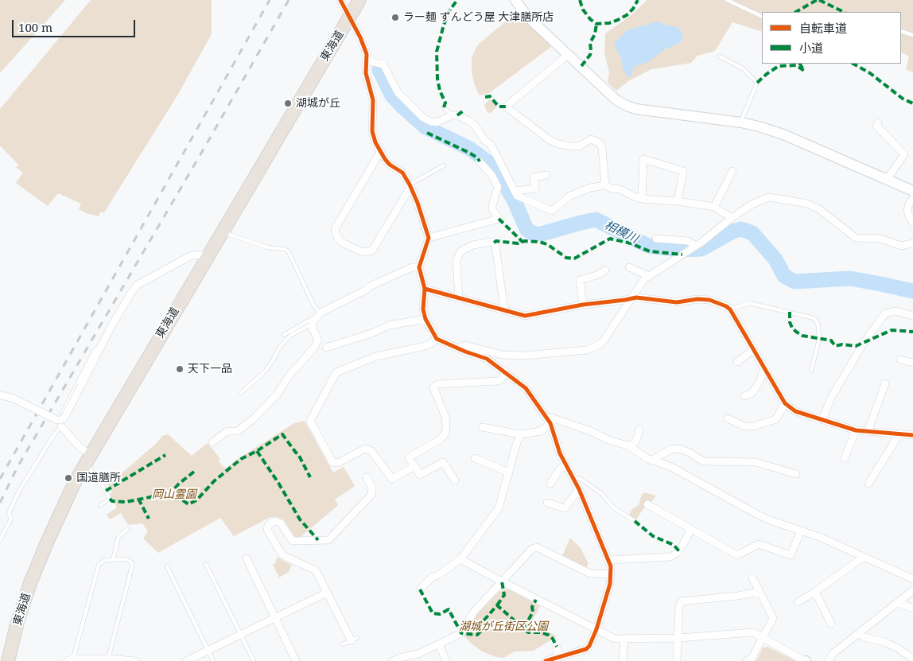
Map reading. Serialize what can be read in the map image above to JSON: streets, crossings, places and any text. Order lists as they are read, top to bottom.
{
  "streets": {
    "highway": ["東海道"]
  },
  "water": ["相模川"],
  "parks": ["岡山霊園", "湖城が丘街区公園"],
  "places": [
    "ラー麺 ずんどう屋 大津膳所店",
    "湖城が丘",
    "天下一品",
    "国道膳所"
  ],
  "legend": ["自転車道", "小道"],
  "scale_bar": "100 m"
}
